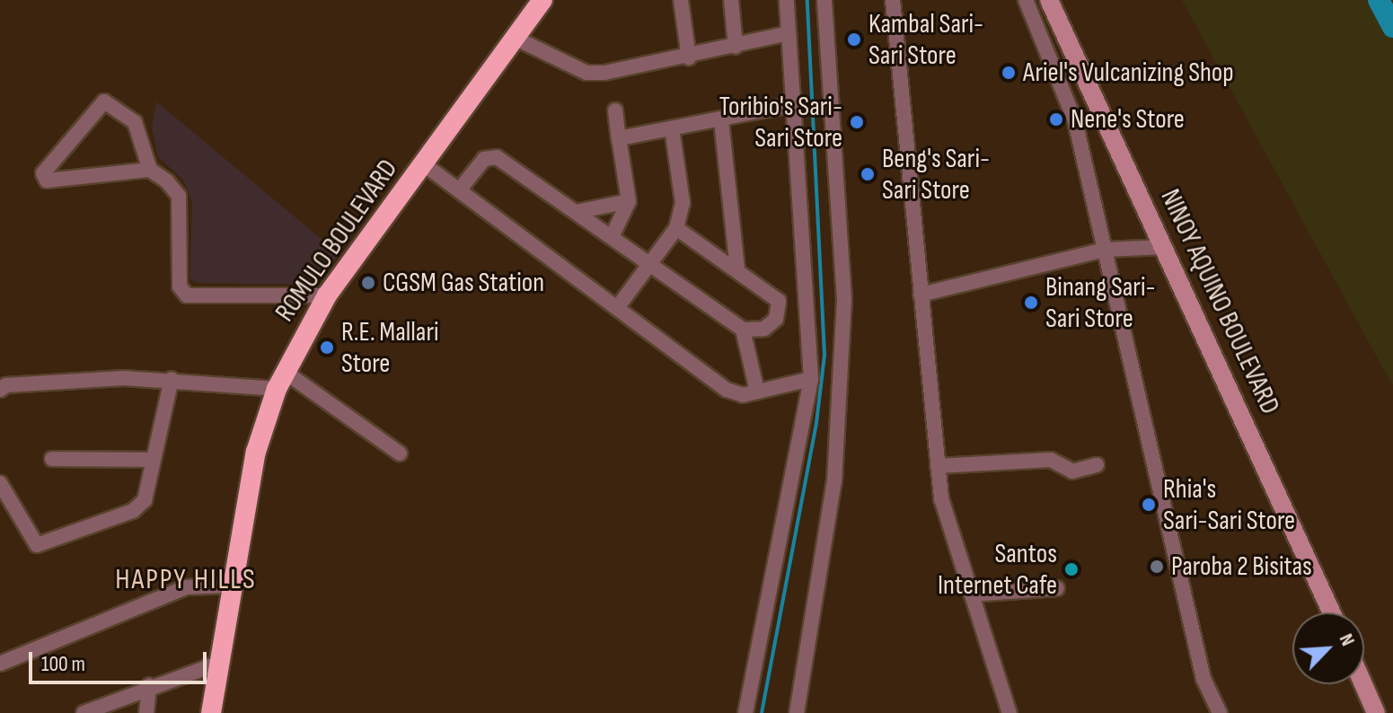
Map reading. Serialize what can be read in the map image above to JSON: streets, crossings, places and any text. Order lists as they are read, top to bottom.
{
  "streets": {
    "highway": ["ROMULO BOULEVARD"],
    "main road": ["NINOY AQUINO BOULEVARD"]
  },
  "districts": ["HAPPY HILLS"],
  "places": [
    "Kambal Sari- Sari Store",
    "Ariel's Vulcanizing Shop",
    "Nene's Store",
    "Toribio's Sari- Sari Store",
    "Beng's Sari- Sari Store",
    "CGSM Gas Station",
    "Binang Sari- Sari Store",
    "R.E. Mallari Store",
    "Rhia's Sari-Sari Store",
    "Paroba 2 Bisitas",
    "Santos Internet Cafe"
  ],
  "scale_bar": "100 m",
  "north": "top right"
}
